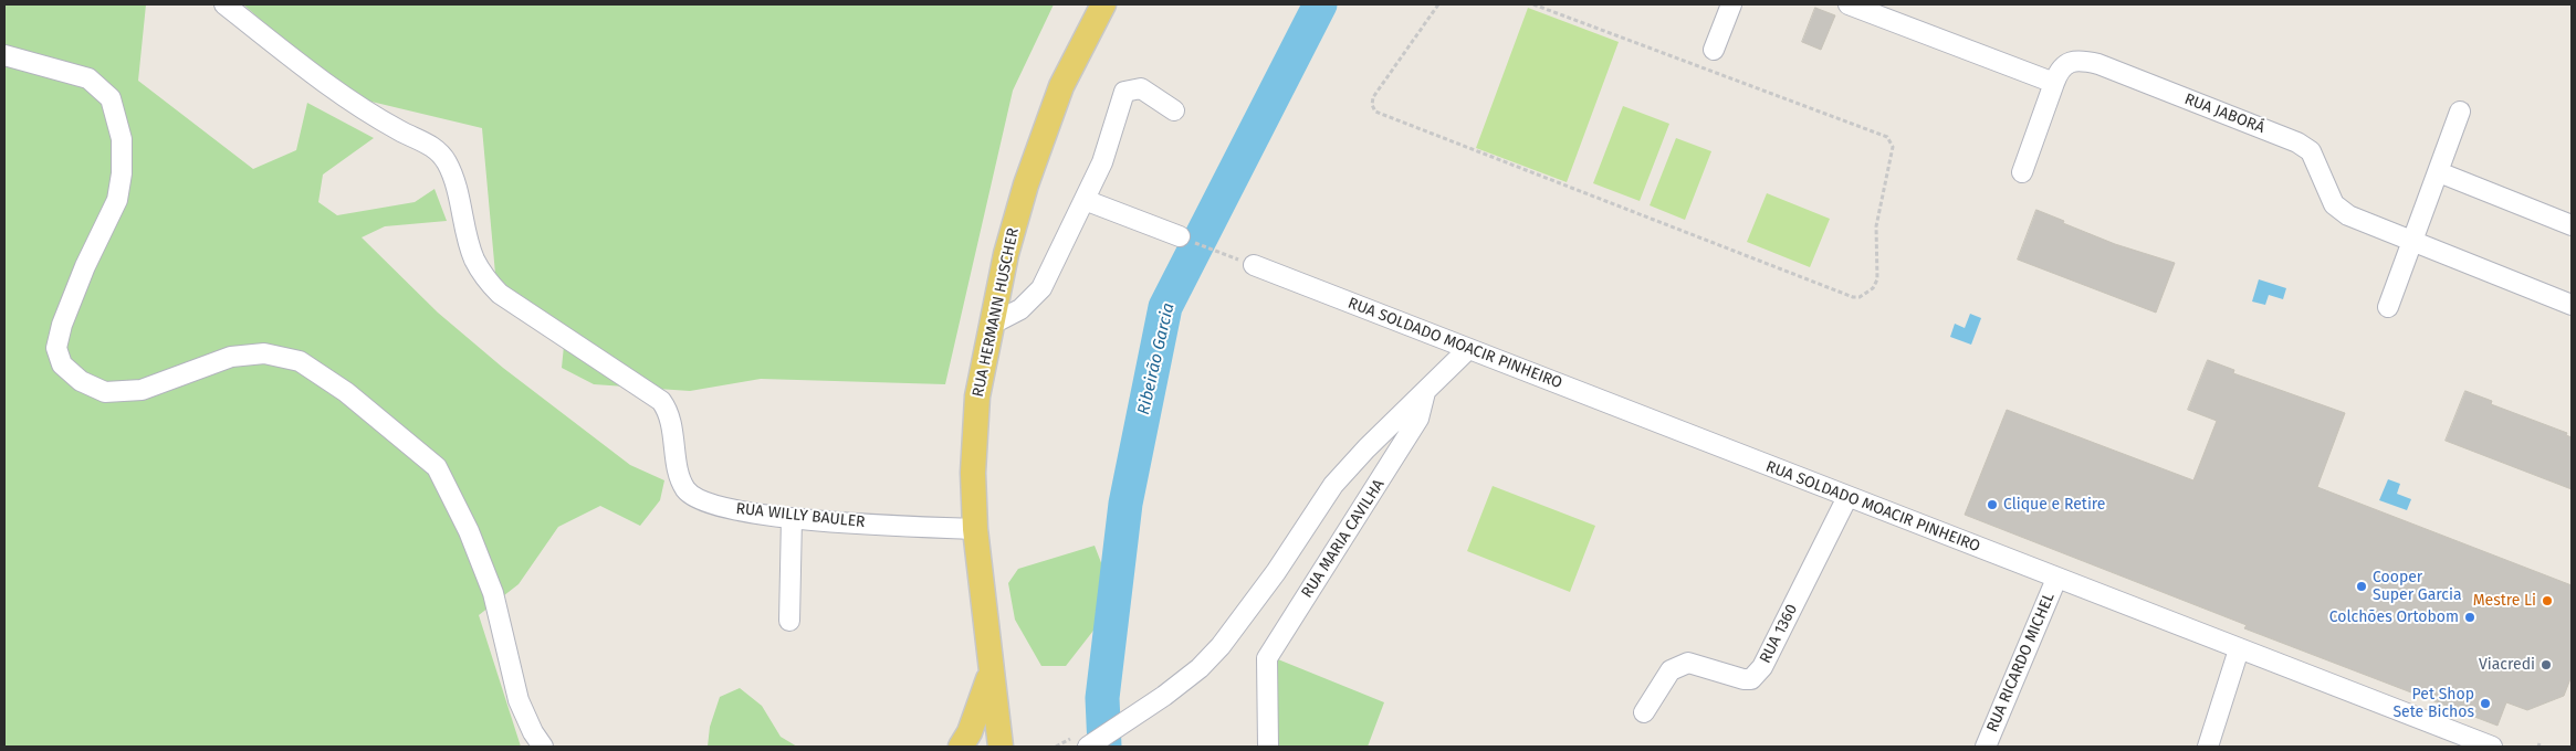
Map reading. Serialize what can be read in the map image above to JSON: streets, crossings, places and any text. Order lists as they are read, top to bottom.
{
  "streets": {
    "main road": ["RUA HERMANN HUSCHER"],
    "street": [
      "RUA JABORÁ",
      "RUA SOLDADO MOACIR PINHEIRO",
      "RUA WILLY BAULER",
      "RUA MARIA CAVILHA",
      "RUA 1360",
      "RUA RICARDO MICHEL"
    ]
  },
  "crossings": [
    ["RUA HERMANN HUSCHER", "RUA WILLY BAULER"],
    ["RUA SOLDADO MOACIR PINHEIRO", "RUA 1360"],
    ["RUA SOLDADO MOACIR PINHEIRO", "RUA RICARDO MICHEL"]
  ],
  "water": ["Ribeirão Garcia"],
  "places": [
    "Clique e Retire",
    "Cooper Super Garcia",
    "Mestre Li",
    "Colchões Ortobom",
    "Viacredi",
    "Pet Shop Sete Bichos"
  ]
}
